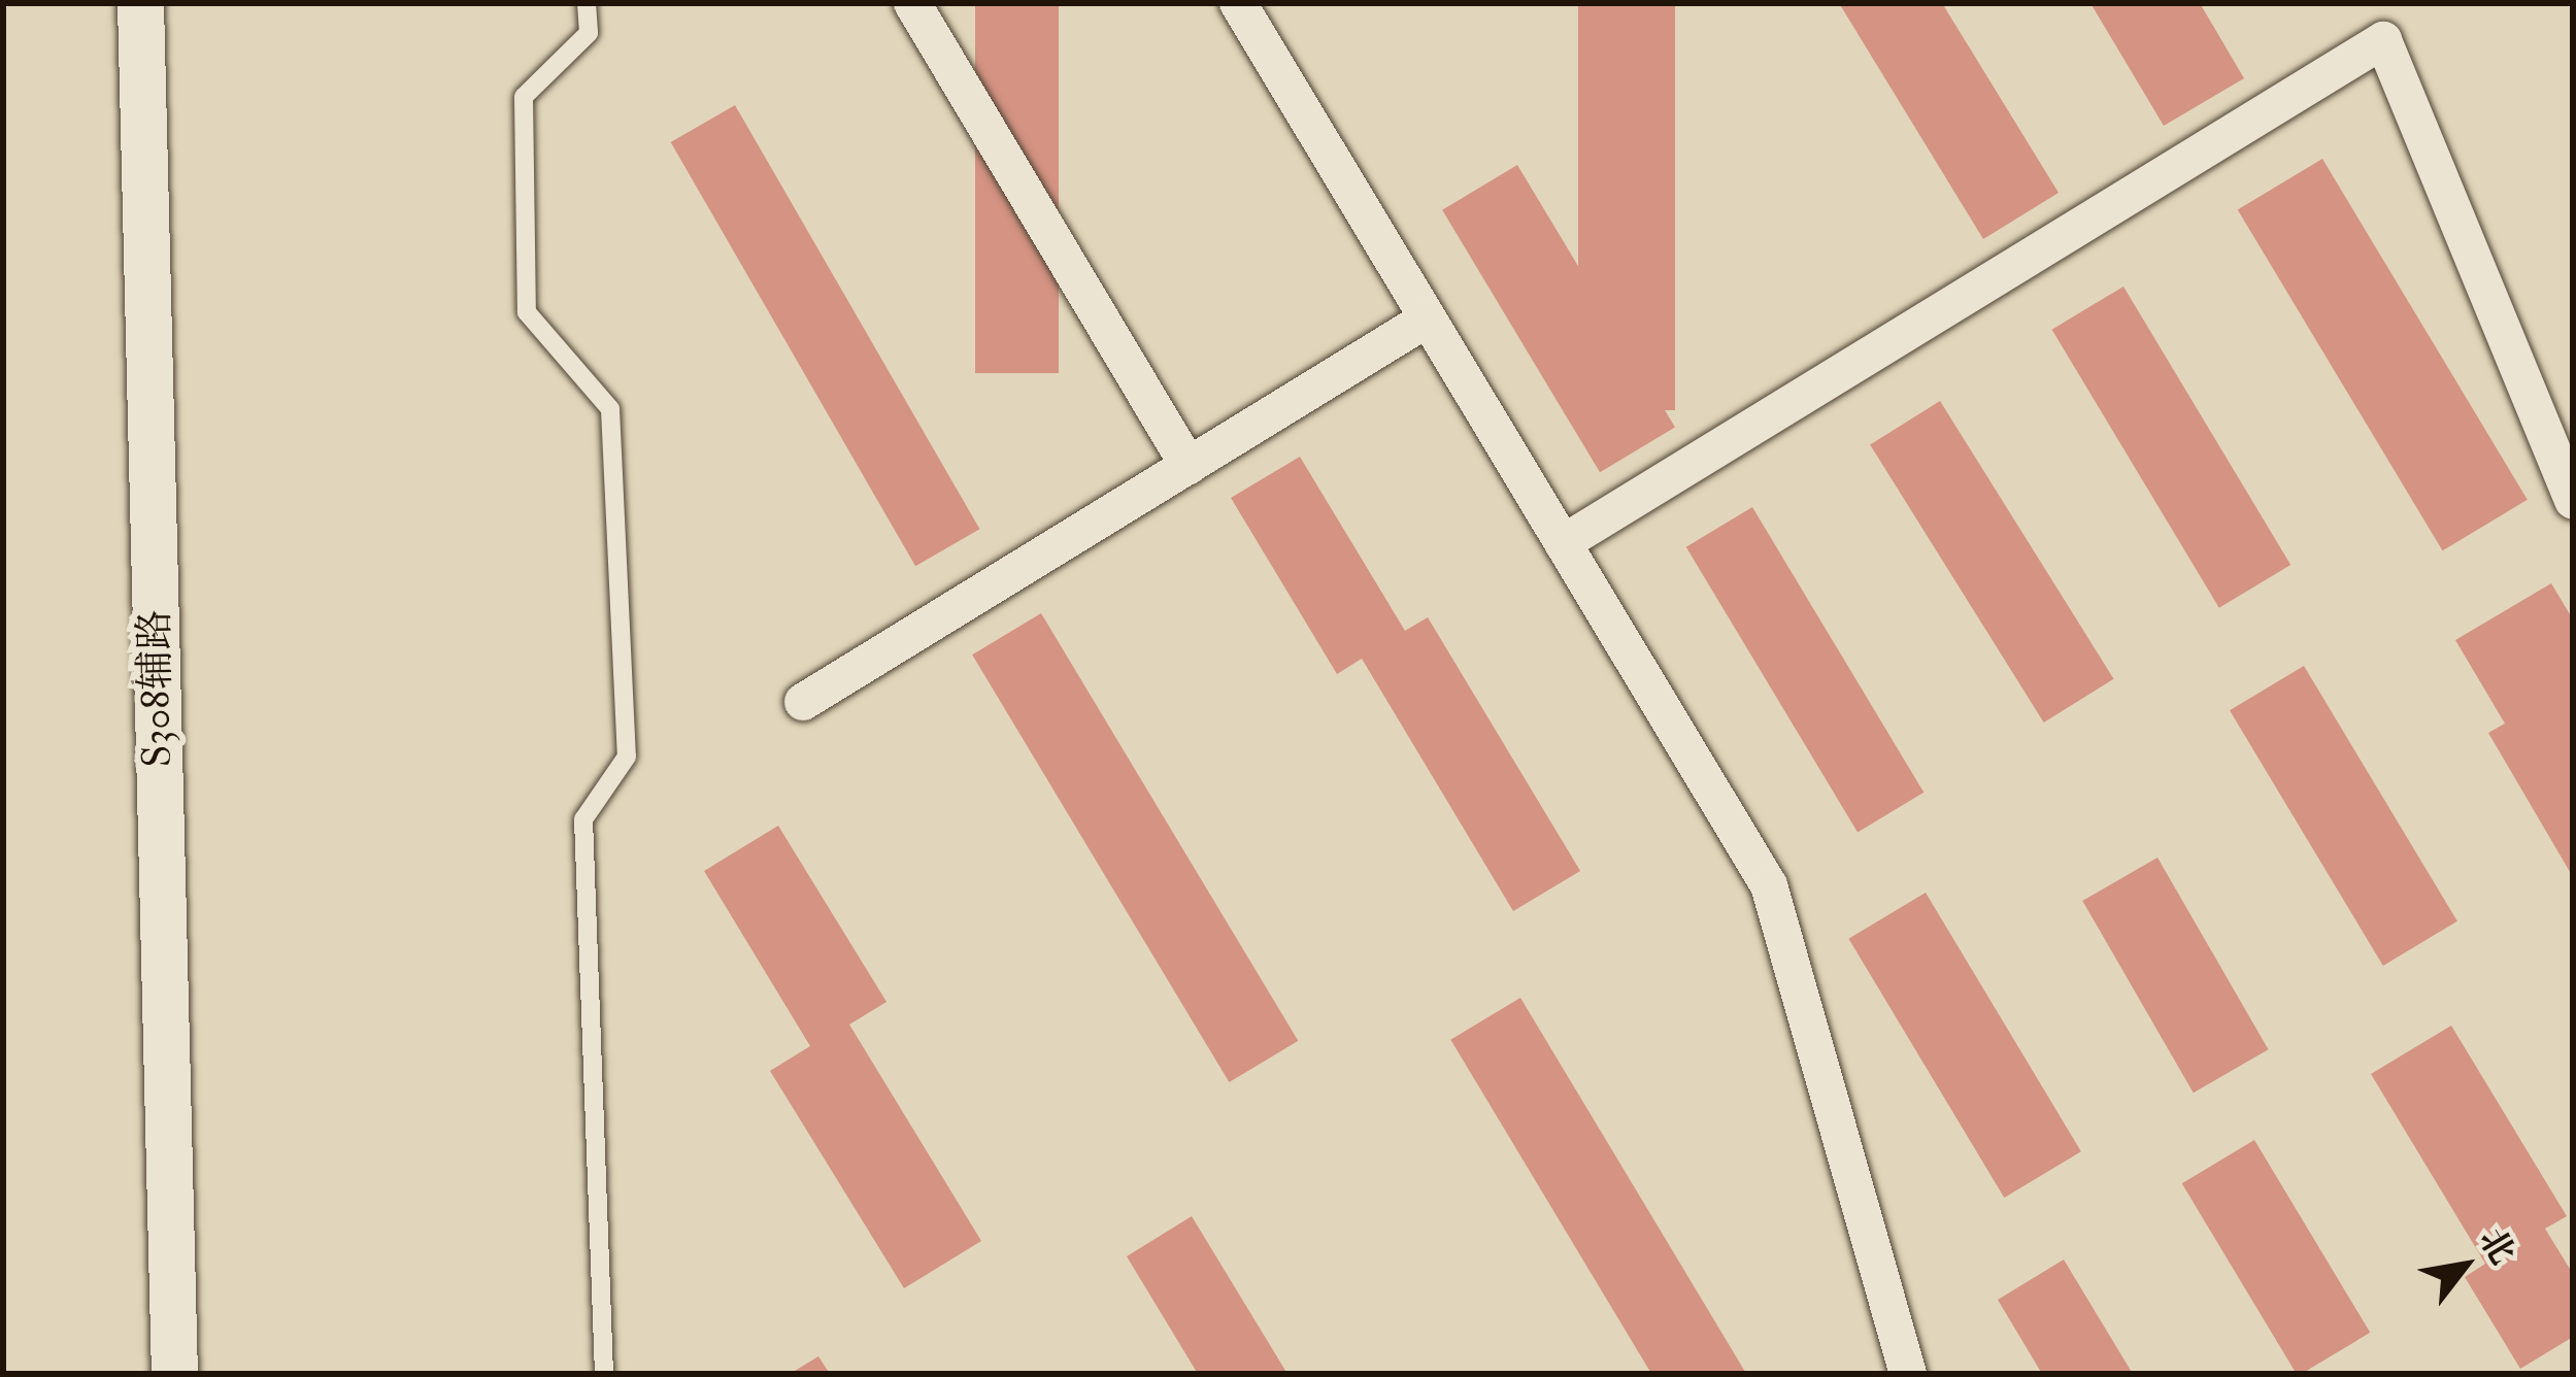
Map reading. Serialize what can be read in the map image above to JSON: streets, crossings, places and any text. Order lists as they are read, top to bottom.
{
  "streets": {
    "street": ["S308辅路"]
  },
  "north": "top right"
}
